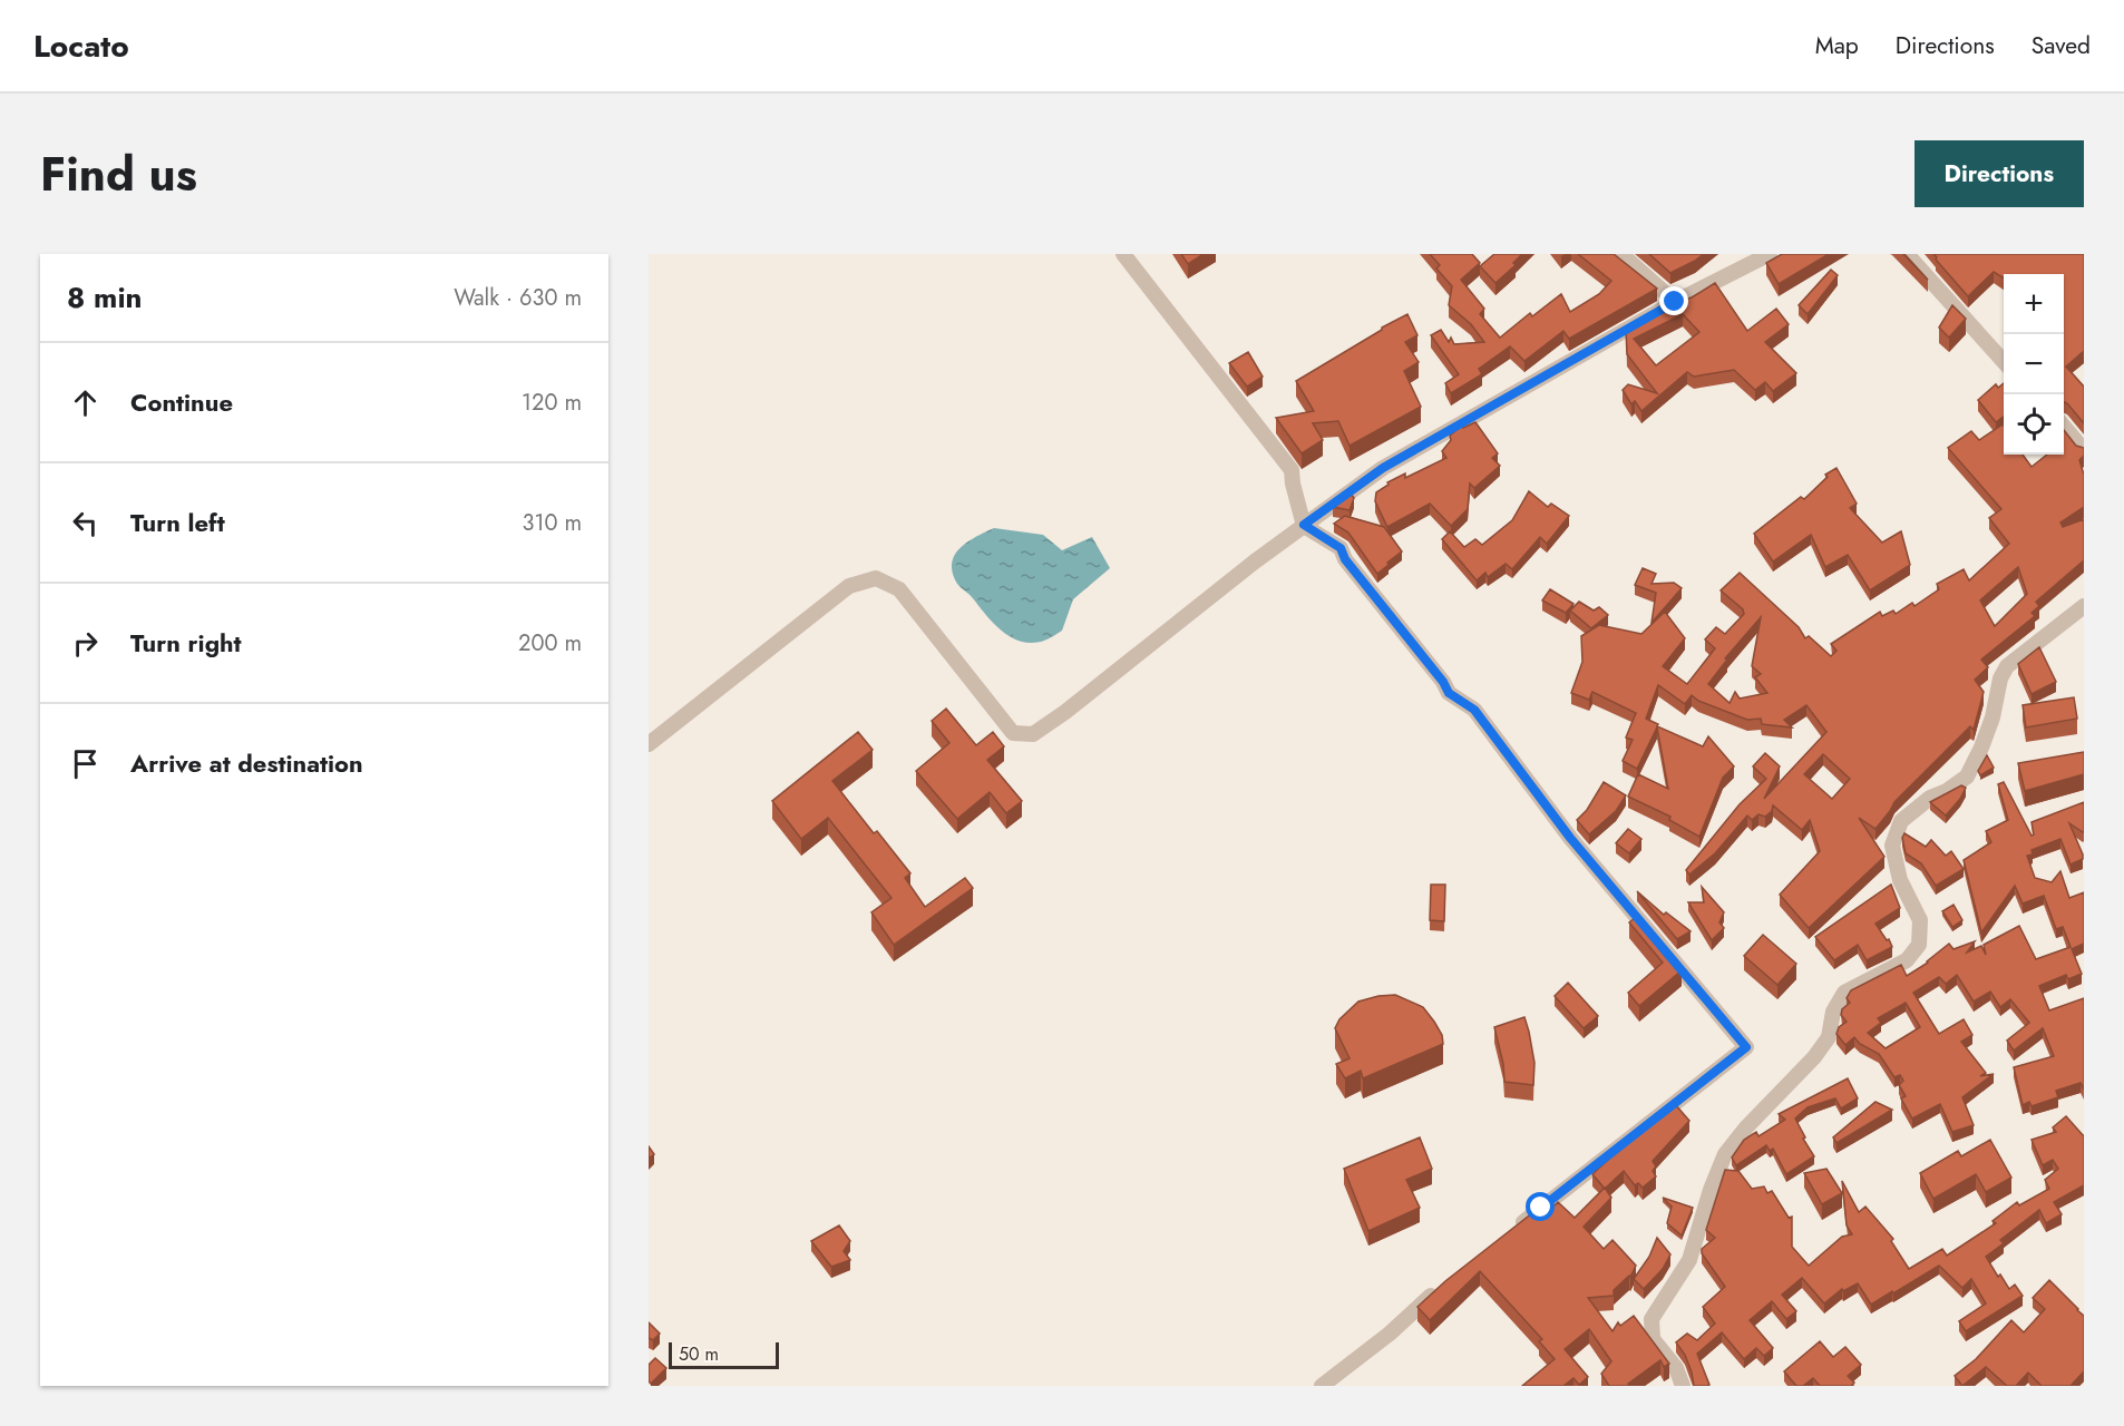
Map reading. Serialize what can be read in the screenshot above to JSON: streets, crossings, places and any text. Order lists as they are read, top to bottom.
{
  "scale_bar": "50 m",
  "page": {
    "header": "Locato",
    "nav": ["Map", "Directions", "Saved"],
    "title": "Find us",
    "buttons": "Directions",
    "heading": ["8 min", "Walk · 630 m"],
    "map_buttons": ["+", "−"],
    "list": [
      ["Continue", "120 m"],
      ["Turn left", "310 m"],
      ["Turn right", "200 m"],
      "Arrive at destination"
    ],
    "scale": "50 m"
  }
}
